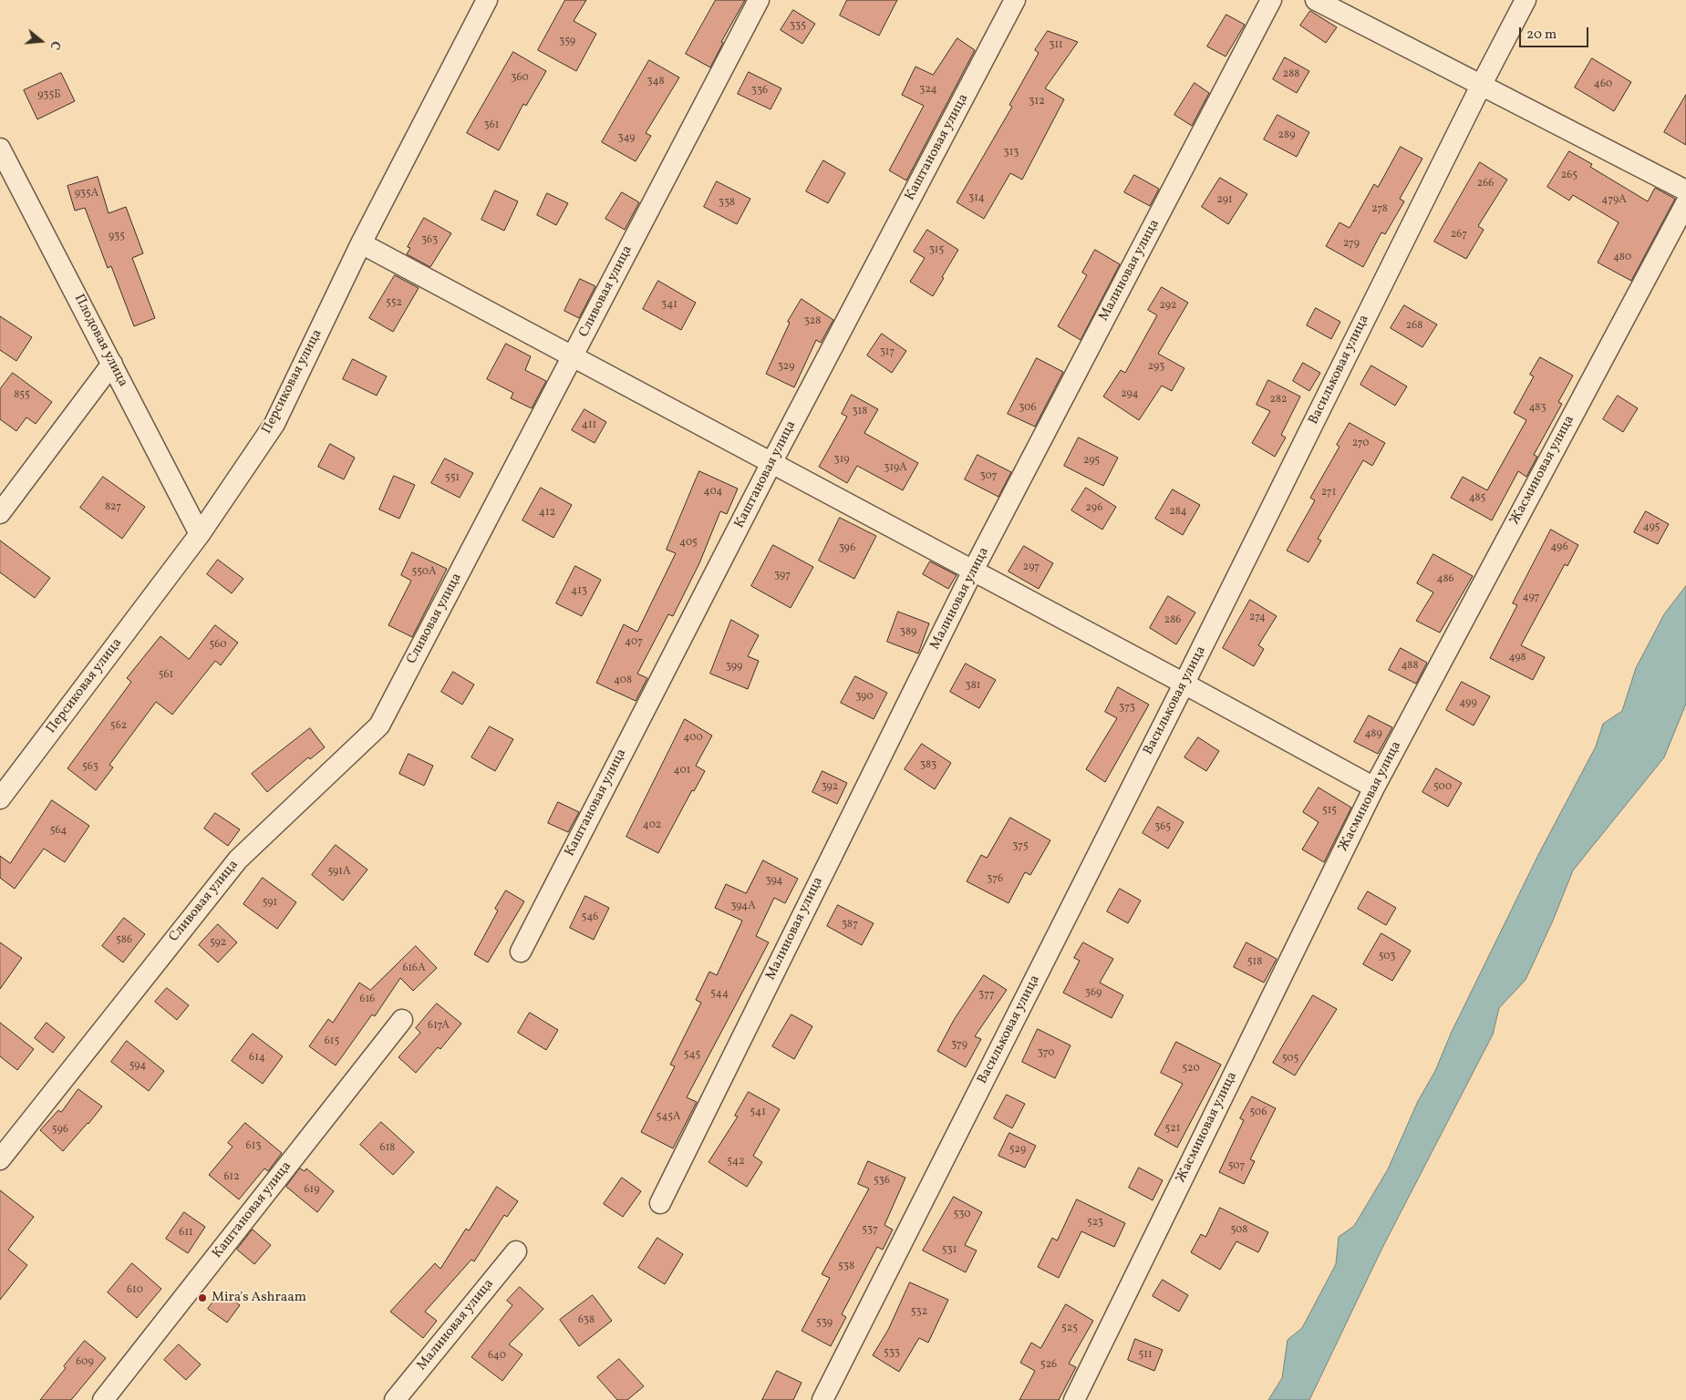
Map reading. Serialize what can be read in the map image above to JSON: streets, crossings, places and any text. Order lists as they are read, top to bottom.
{
  "streets": {
    "street": [
      "Каштановая улица",
      "Малиновая улица",
      "Сливовая улица",
      "Плодовая улица",
      "Васильковая улица",
      "Персиковая улица",
      "Жасминовая улица"
    ]
  },
  "crossings": [
    ["Плодовая улица", "Персиковая улица"]
  ],
  "places": ["Mira's Ashraam"],
  "house_numbers": [
    "335",
    "359",
    "311",
    "288",
    "360",
    "348",
    "460",
    "324",
    "336",
    "935Б",
    "312",
    "361",
    "289",
    "349",
    "313",
    "265",
    "266",
    "935А",
    "314",
    "291",
    "479А",
    "338",
    "278",
    "267",
    "935",
    "363",
    "279",
    "315",
    "480",
    "552",
    "341",
    "292",
    "328",
    "268",
    "317",
    "329",
    "293",
    "294",
    "855",
    "282",
    "306",
    "483",
    "318",
    "411",
    "270",
    "319",
    "295",
    "319А",
    "307",
    "551",
    "404",
    "271",
    "485",
    "827",
    "296",
    "284",
    "412",
    "495",
    "405",
    "496",
    "396",
    "297",
    "550А",
    "397",
    "486",
    "413",
    "497",
    "274",
    "286",
    "389",
    "407",
    "560",
    "498",
    "488",
    "399",
    "561",
    "408",
    "381",
    "390",
    "499",
    "373",
    "562",
    "489",
    "400",
    "383",
    "563",
    "401",
    "392",
    "500",
    "515",
    "402",
    "365",
    "564",
    "375",
    "591А",
    "376",
    "394",
    "591",
    "394А",
    "546",
    "387",
    "586",
    "592",
    "503",
    "518",
    "616А",
    "369",
    "544",
    "377",
    "616",
    "617А",
    "615",
    "379",
    "370",
    "545",
    "614",
    "505",
    "594",
    "520",
    "541",
    "506",
    "545А",
    "521",
    "596",
    "613",
    "618",
    "529",
    "542",
    "507",
    "612",
    "536",
    "619",
    "530",
    "523",
    "537",
    "508",
    "611",
    "531",
    "538",
    "610",
    "532",
    "638",
    "539",
    "525",
    "533",
    "511",
    "640",
    "609",
    "526"
  ],
  "scale_bar": "20 m",
  "north": "right"
}
